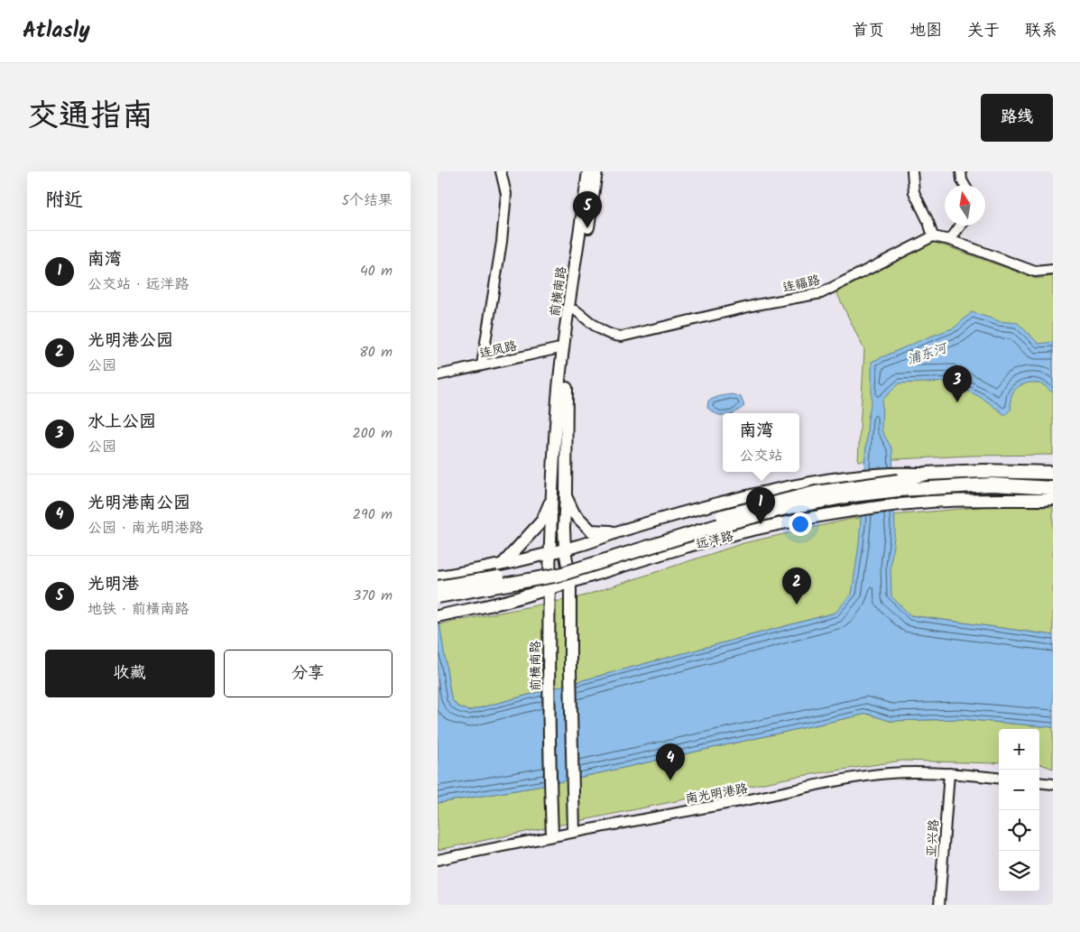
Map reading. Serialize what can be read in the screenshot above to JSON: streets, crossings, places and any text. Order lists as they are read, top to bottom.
{
  "streets": {
    "main road": ["前横南路", "远洋路"],
    "street": [
      "连福路",
      "连凤路",
      "南光明港路",
      "亚兴路"
    ]
  },
  "crossings": [
    ["连福路", "前横南路"],
    ["前横南路", "连凤路"],
    ["前横南路", "远洋路"],
    ["前横南路", "南光明港路"],
    ["南光明港路", "亚兴路"]
  ],
  "water": ["浦东河"],
  "north": "top",
  "page": {
    "header": "Atlasly",
    "nav": [
      "首页",
      "地图",
      "关于",
      "联系"
    ],
    "title": "交通指南",
    "buttons": [
      "路线",
      ["收藏", "分享"]
    ],
    "heading": ["附近", "5个结果"],
    "pins": [
      "5",
      "3",
      "1",
      "2",
      "4"
    ],
    "list": [
      {
        "mark": "1",
        "name": "南湾",
        "note": "公交站 · 远洋路",
        "value": "40 m"
      },
      {
        "mark": "2",
        "name": "光明港公园",
        "note": "公园",
        "value": "80 m"
      },
      {
        "mark": "3",
        "name": "水上公园",
        "note": "公园",
        "value": "200 m"
      },
      {
        "mark": "4",
        "name": "光明港南公园",
        "note": "公园 · 南光明港路",
        "value": "290 m"
      },
      {
        "mark": "5",
        "name": "光明港",
        "note": "地铁 · 前横南路",
        "value": "370 m"
      }
    ],
    "popup": ["南湾", "公交站"],
    "map_buttons": ["+", "−"]
  }
}
